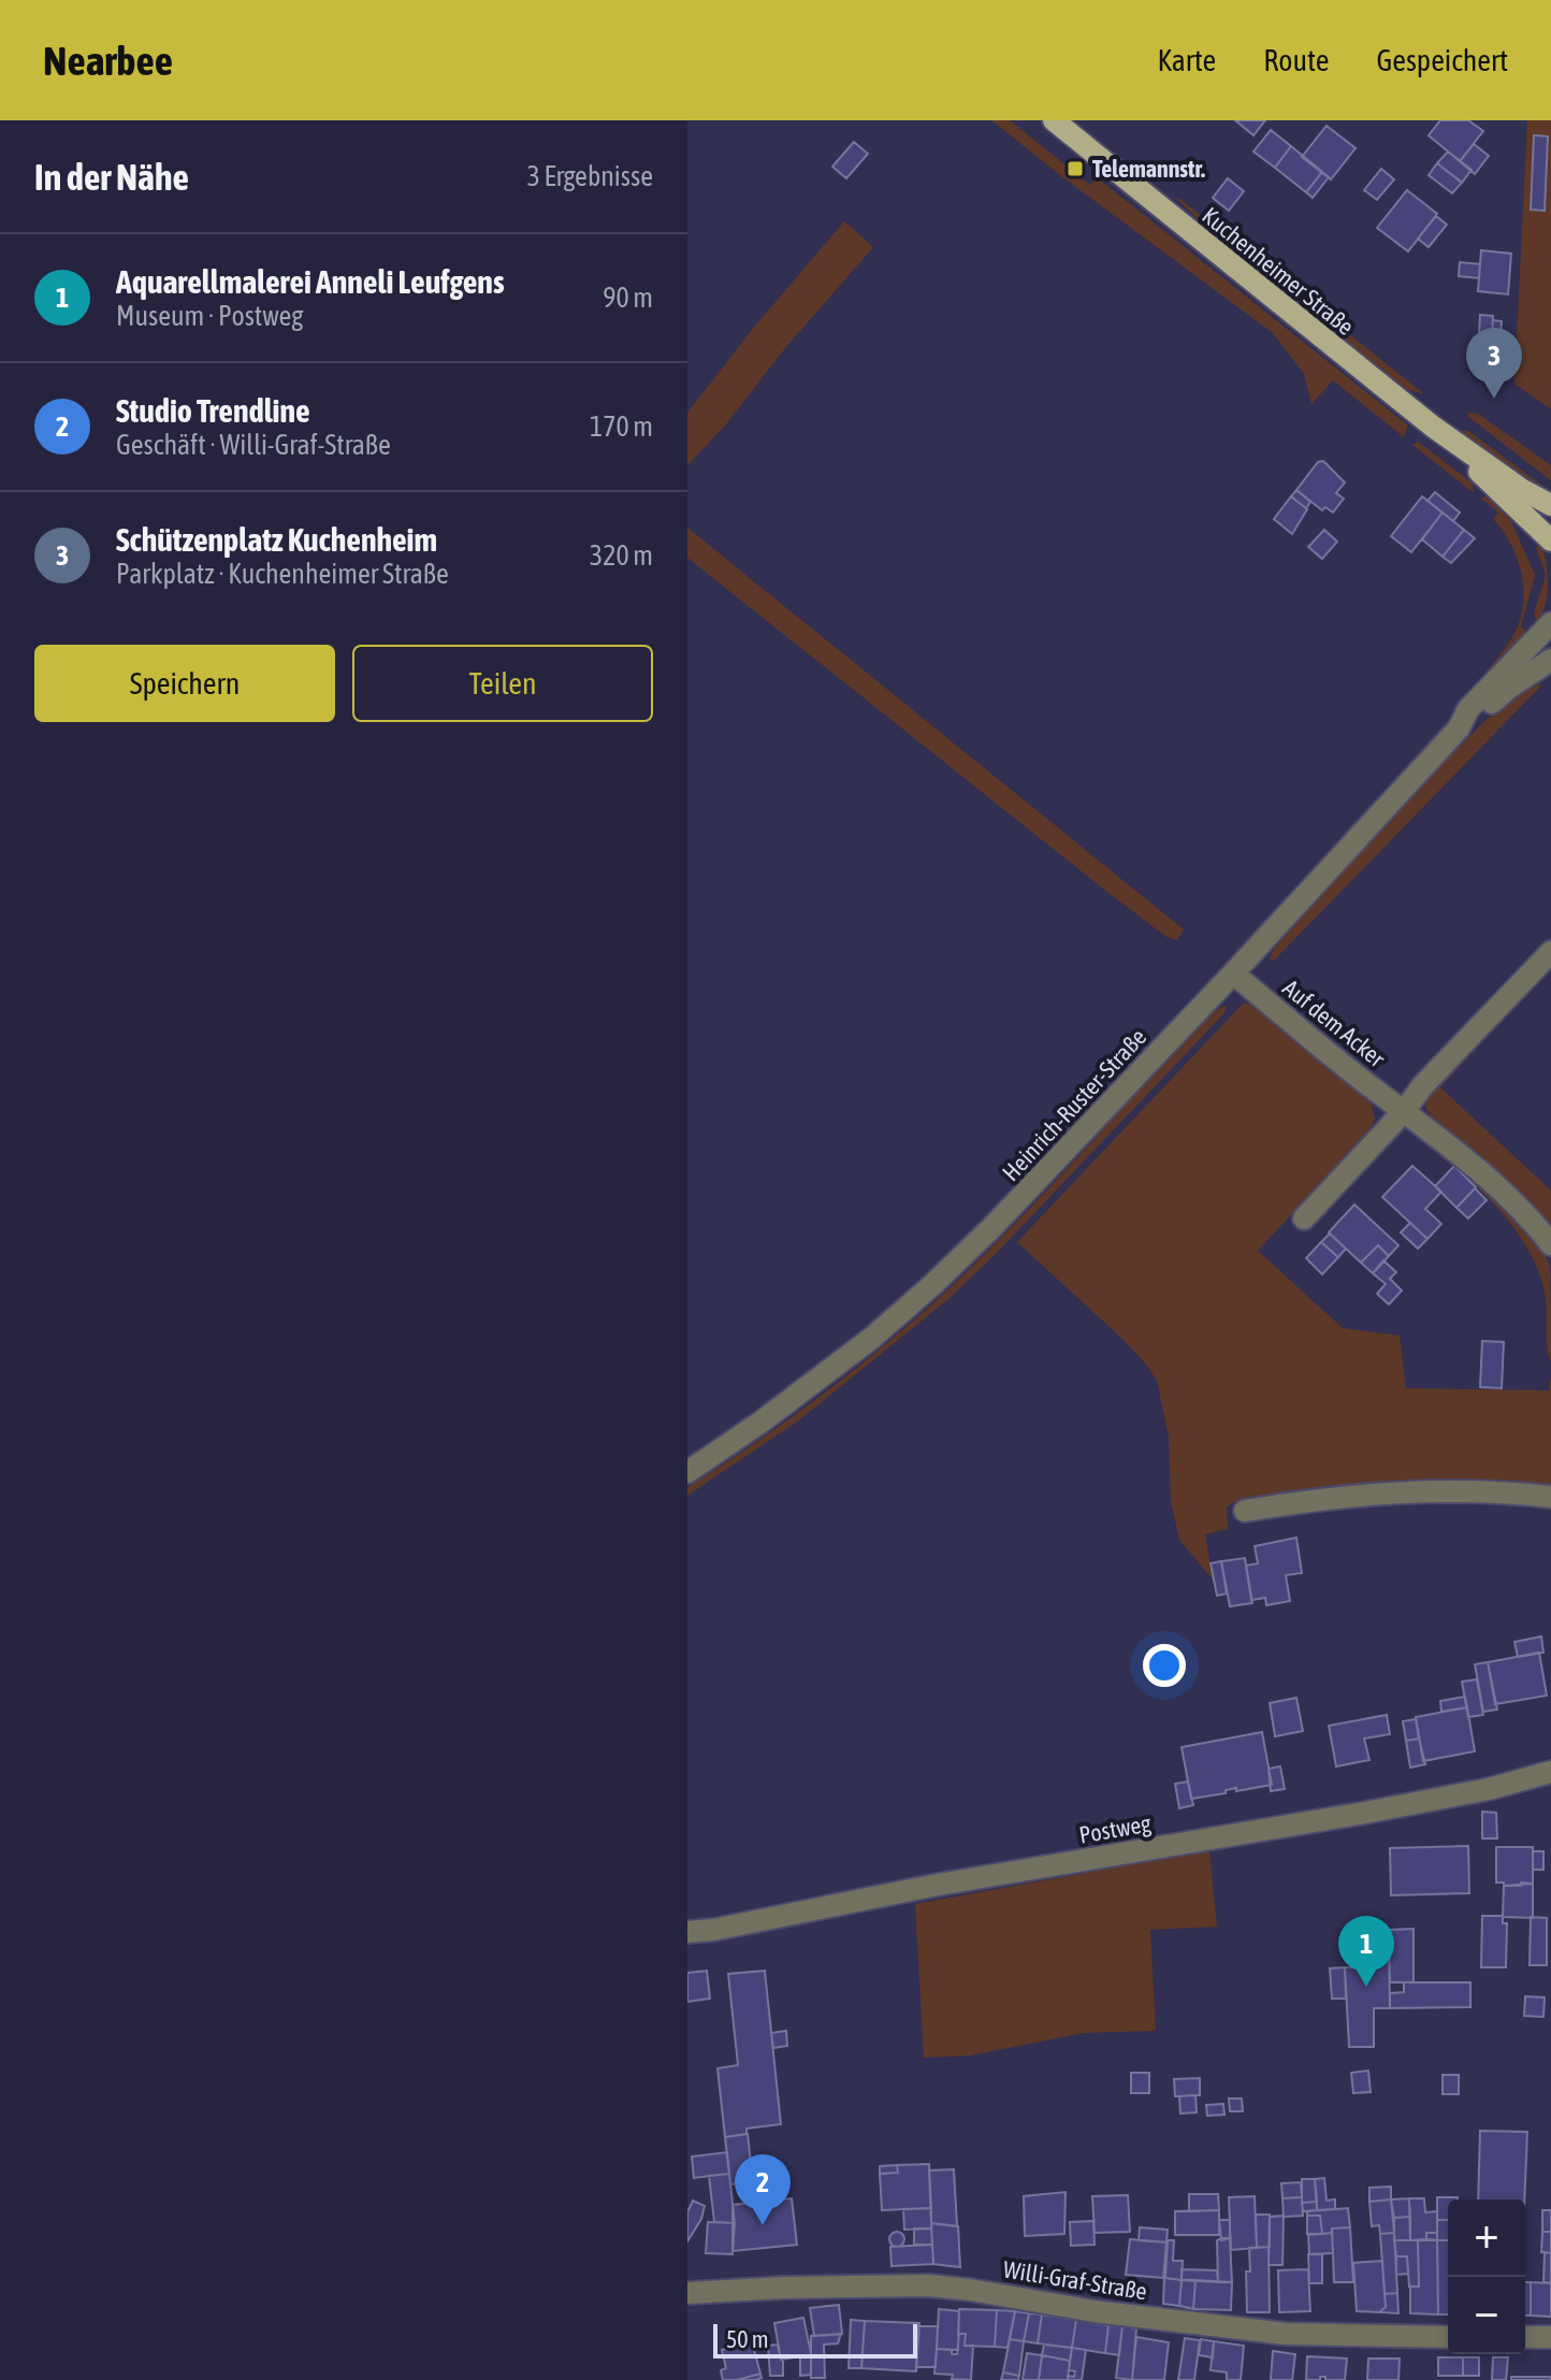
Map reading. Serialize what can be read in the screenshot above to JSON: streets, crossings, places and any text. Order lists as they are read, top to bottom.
{
  "streets": {
    "main road": ["Kuchenheimer Straße"],
    "street": [
      "Auf dem Acker",
      "Heinrich-Ruster-Straße",
      "Postweg",
      "Willi-Graf-Straße"
    ]
  },
  "crossings": [
    ["Auf dem Acker", "Heinrich-Ruster-Straße"]
  ],
  "places": {
    "transit": ["Telemannstr."]
  },
  "scale_bar": "50 m",
  "page": {
    "header": "Nearbee",
    "nav": ["Karte", "Route", "Gespeichert"],
    "heading": ["In der Nähe", "3 Ergebnisse"],
    "list": [
      {
        "mark": "1",
        "name": "Aquarellmalerei Anneli Leufgens",
        "note": "Museum · Postweg",
        "value": "90 m"
      },
      {
        "mark": "2",
        "name": "Studio Trendline",
        "note": "Geschäft · Willi-Graf-Straße",
        "value": "170 m"
      },
      {
        "mark": "3",
        "name": "Schützenplatz Kuchenheim",
        "note": "Parkplatz · Kuchenheimer Straße",
        "value": "320 m"
      }
    ],
    "pins": ["3", "1", "2"],
    "buttons": ["Speichern", "Teilen"],
    "map_buttons": ["+", "−"],
    "scale": "50 m"
  }
}
